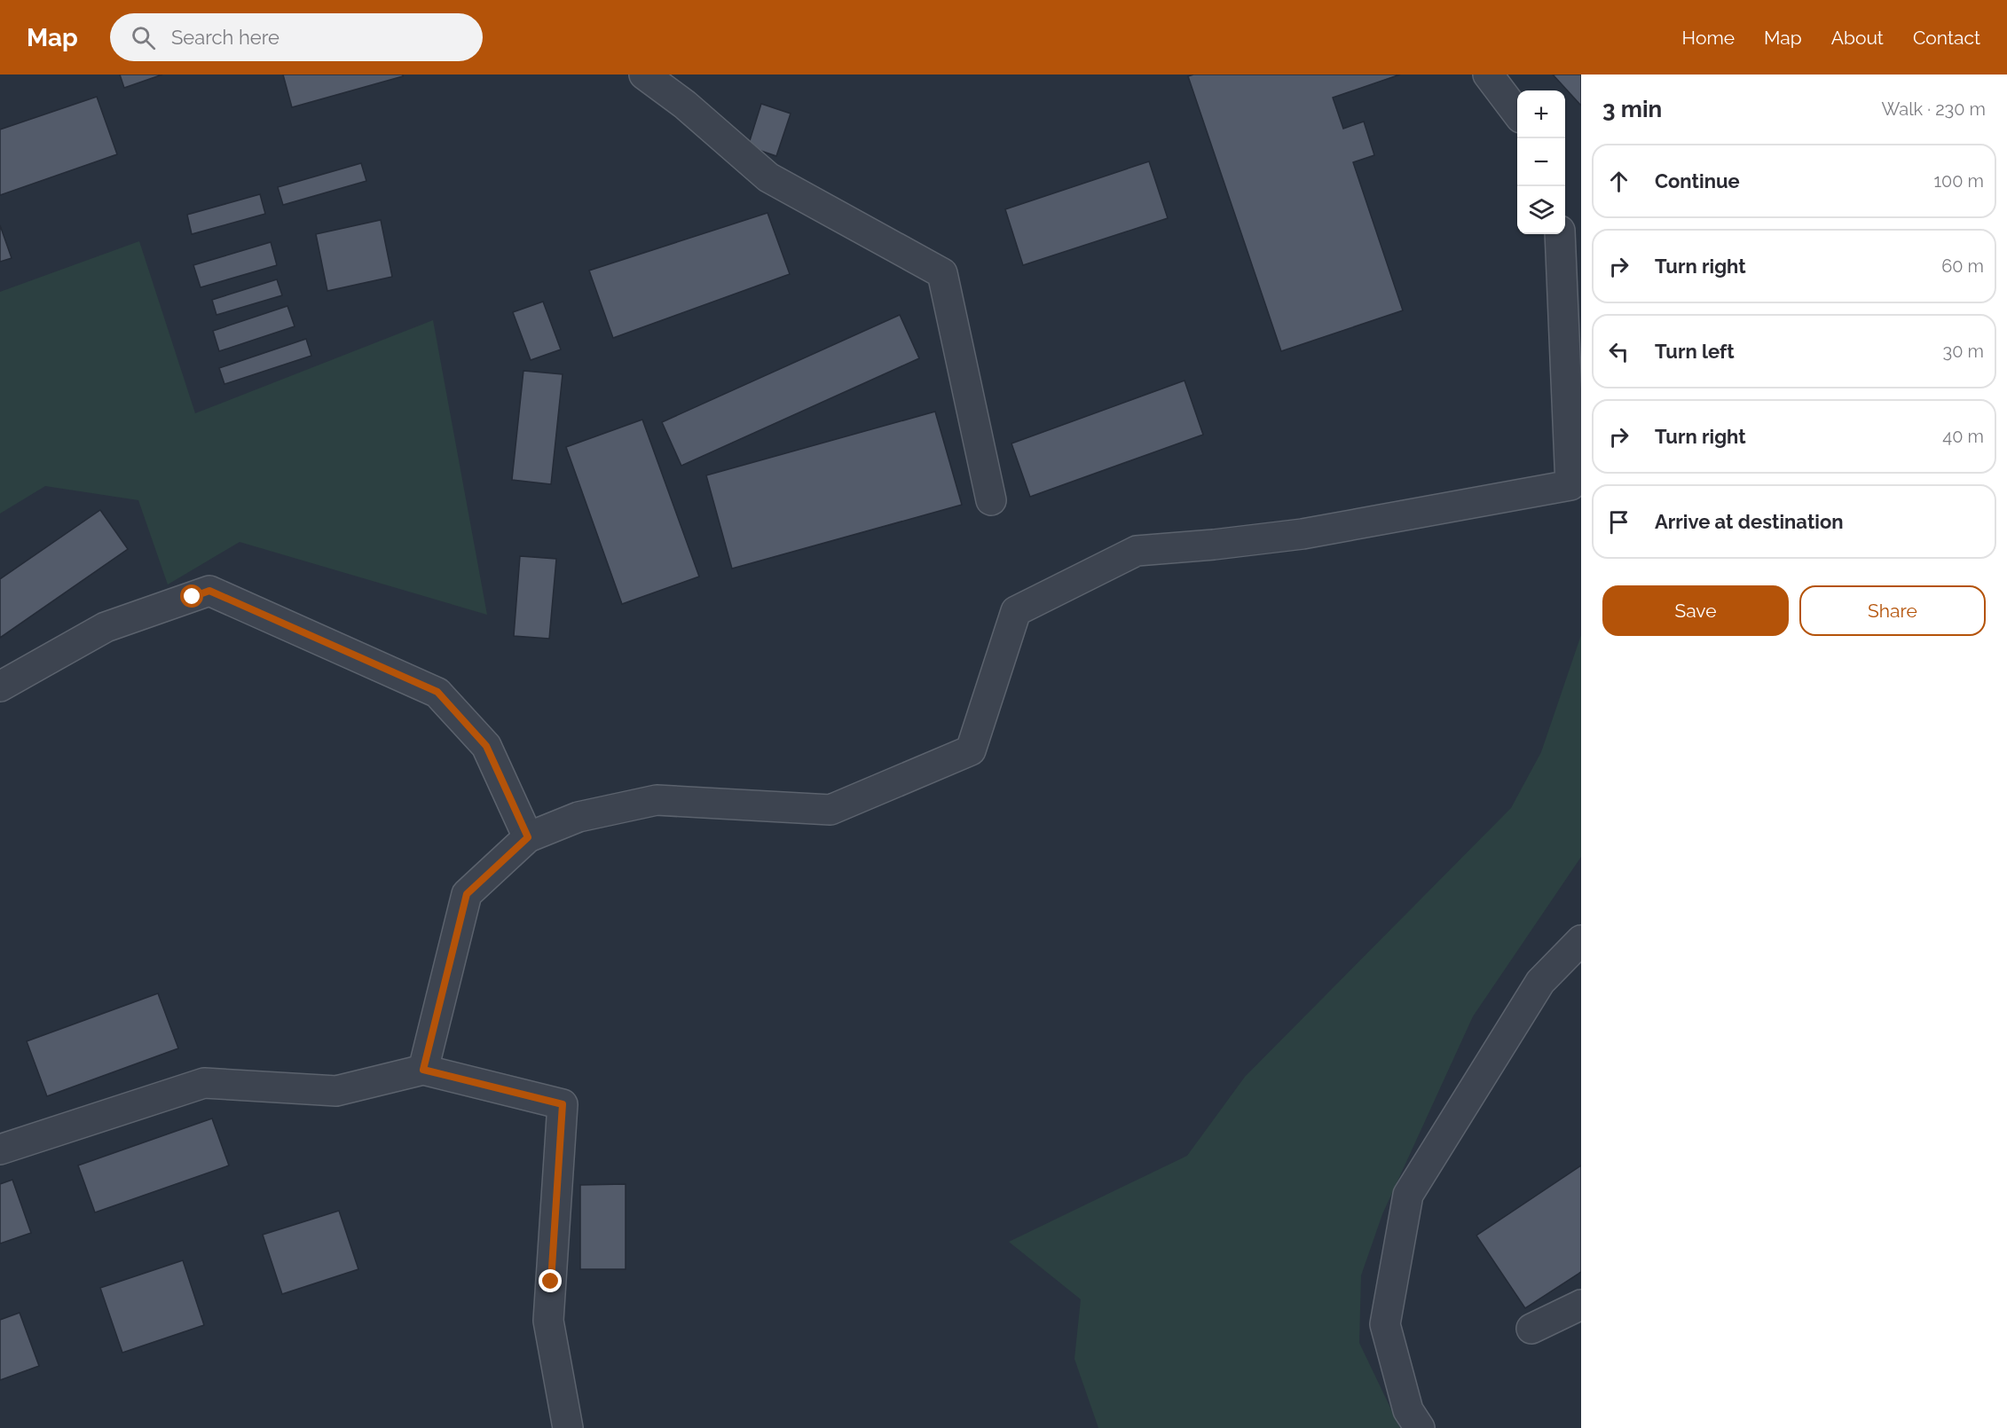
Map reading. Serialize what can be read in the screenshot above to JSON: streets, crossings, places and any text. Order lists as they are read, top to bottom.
{
  "page": {
    "header": "Map",
    "search": "Search here",
    "nav": [
      "Home",
      "Map",
      "About",
      "Contact"
    ],
    "heading": ["3 min", "Walk · 230 m"],
    "map_buttons": ["+", "−"],
    "list": [
      ["Continue", "100 m"],
      ["Turn right", "60 m"],
      ["Turn left", "30 m"],
      ["Turn right", "40 m"],
      "Arrive at destination"
    ],
    "buttons": ["Save", "Share"]
  }
}
